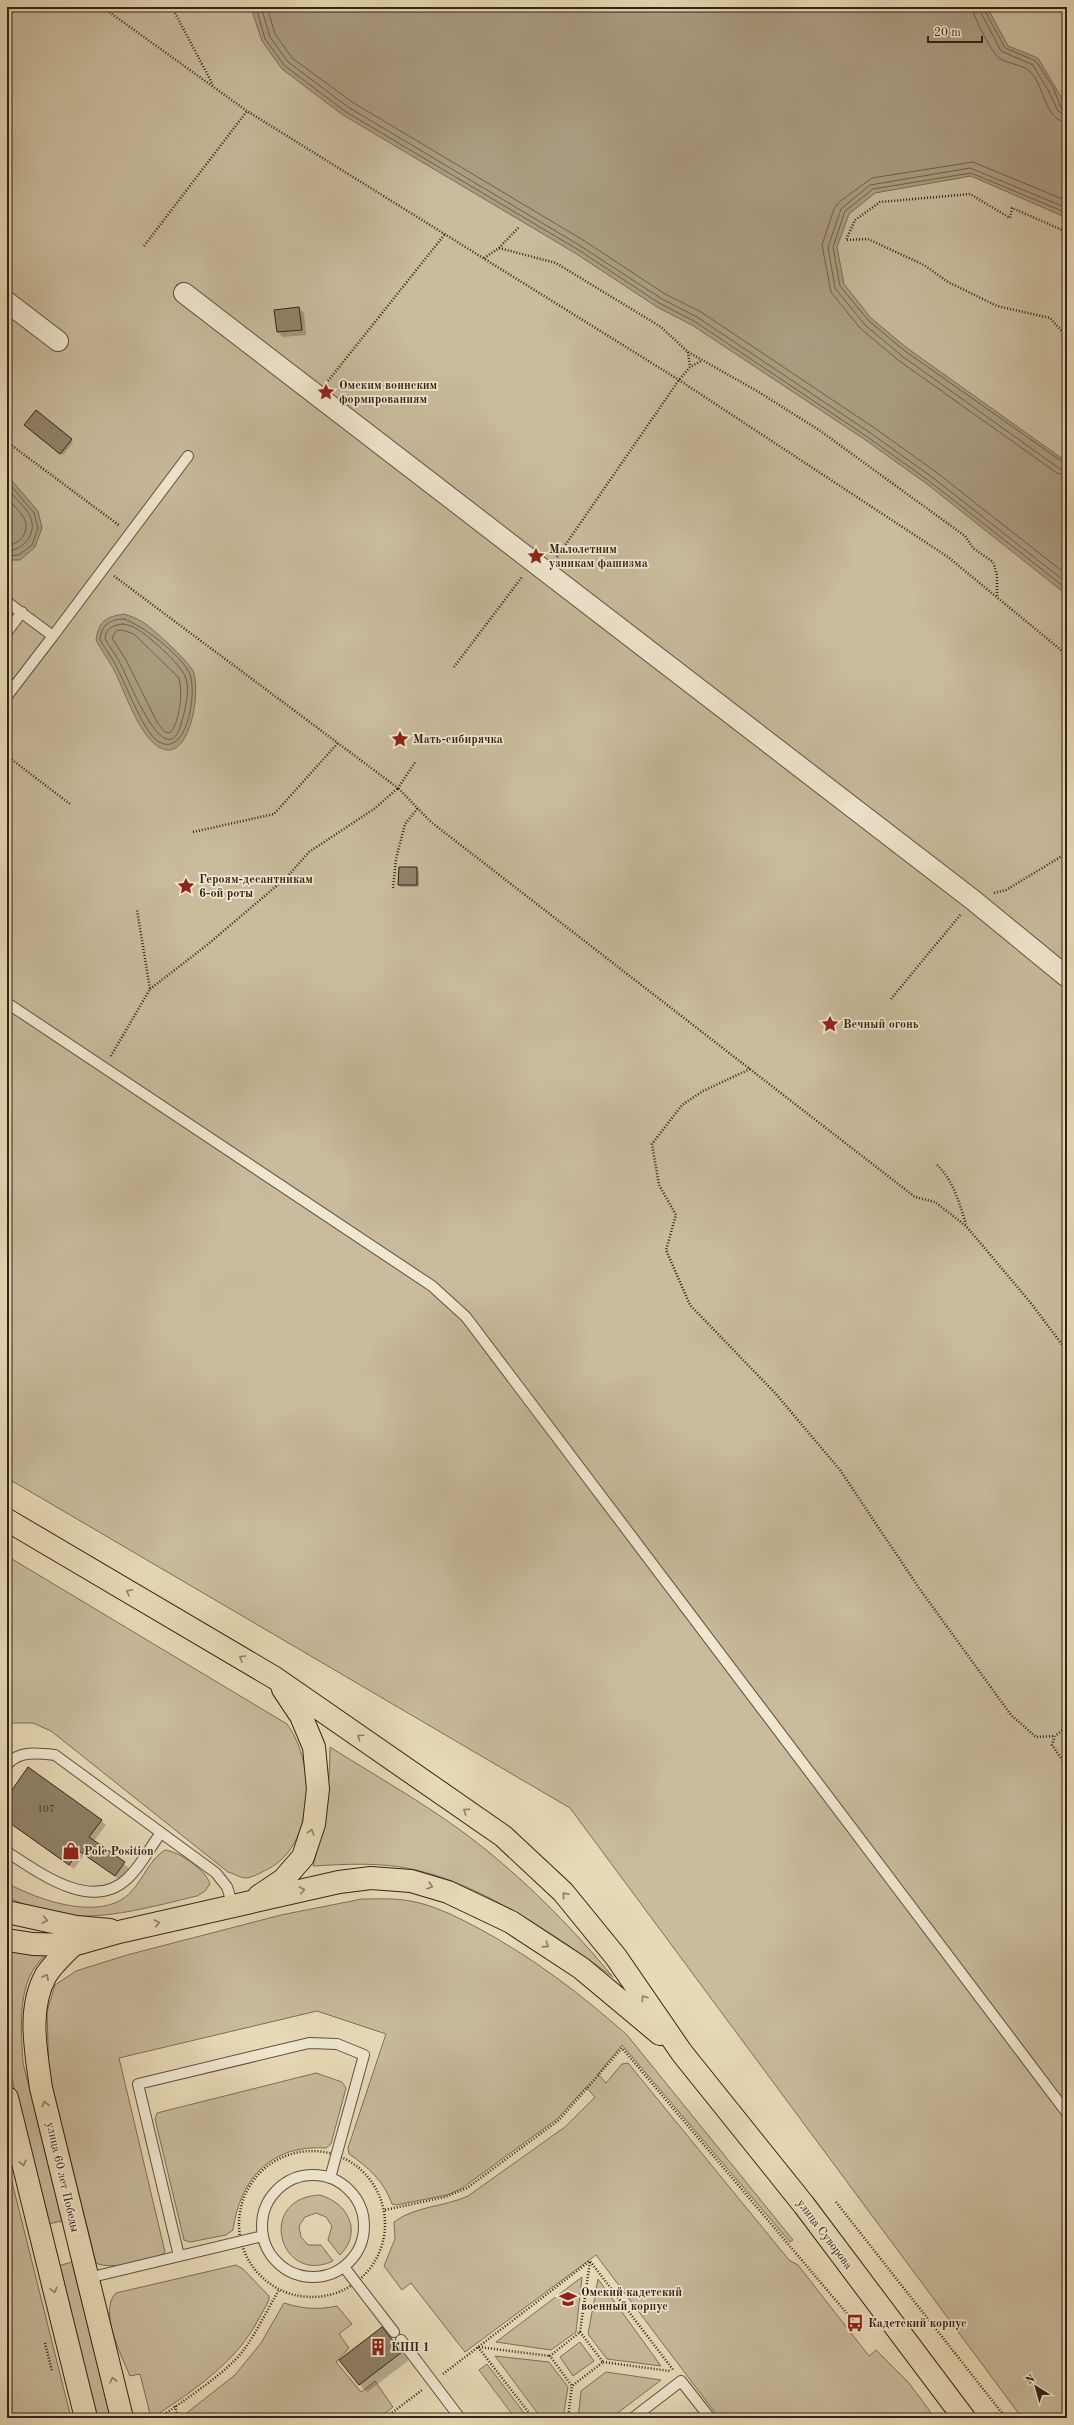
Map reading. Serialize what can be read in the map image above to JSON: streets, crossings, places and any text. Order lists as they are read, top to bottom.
{
  "streets": {
    "main road": ["улица 60 лет Победы", "улица Суворова"]
  },
  "places": {
    "place": [
      "Омским воинским формированиям",
      "Малолетним узникам фашизма",
      "Мать-сибирячка",
      "Героям-десантникам 6-ой роты",
      "Вечный огонь"
    ],
    "shop": ["Pole Position"],
    "school or university": ["Омский кадетский военный корпус"],
    "bus stop": ["Кадетский корпус"],
    "building": ["КПП 1"]
  },
  "house_numbers": ["107"],
  "scale_bar": "20 m",
  "north": "top left"
}
